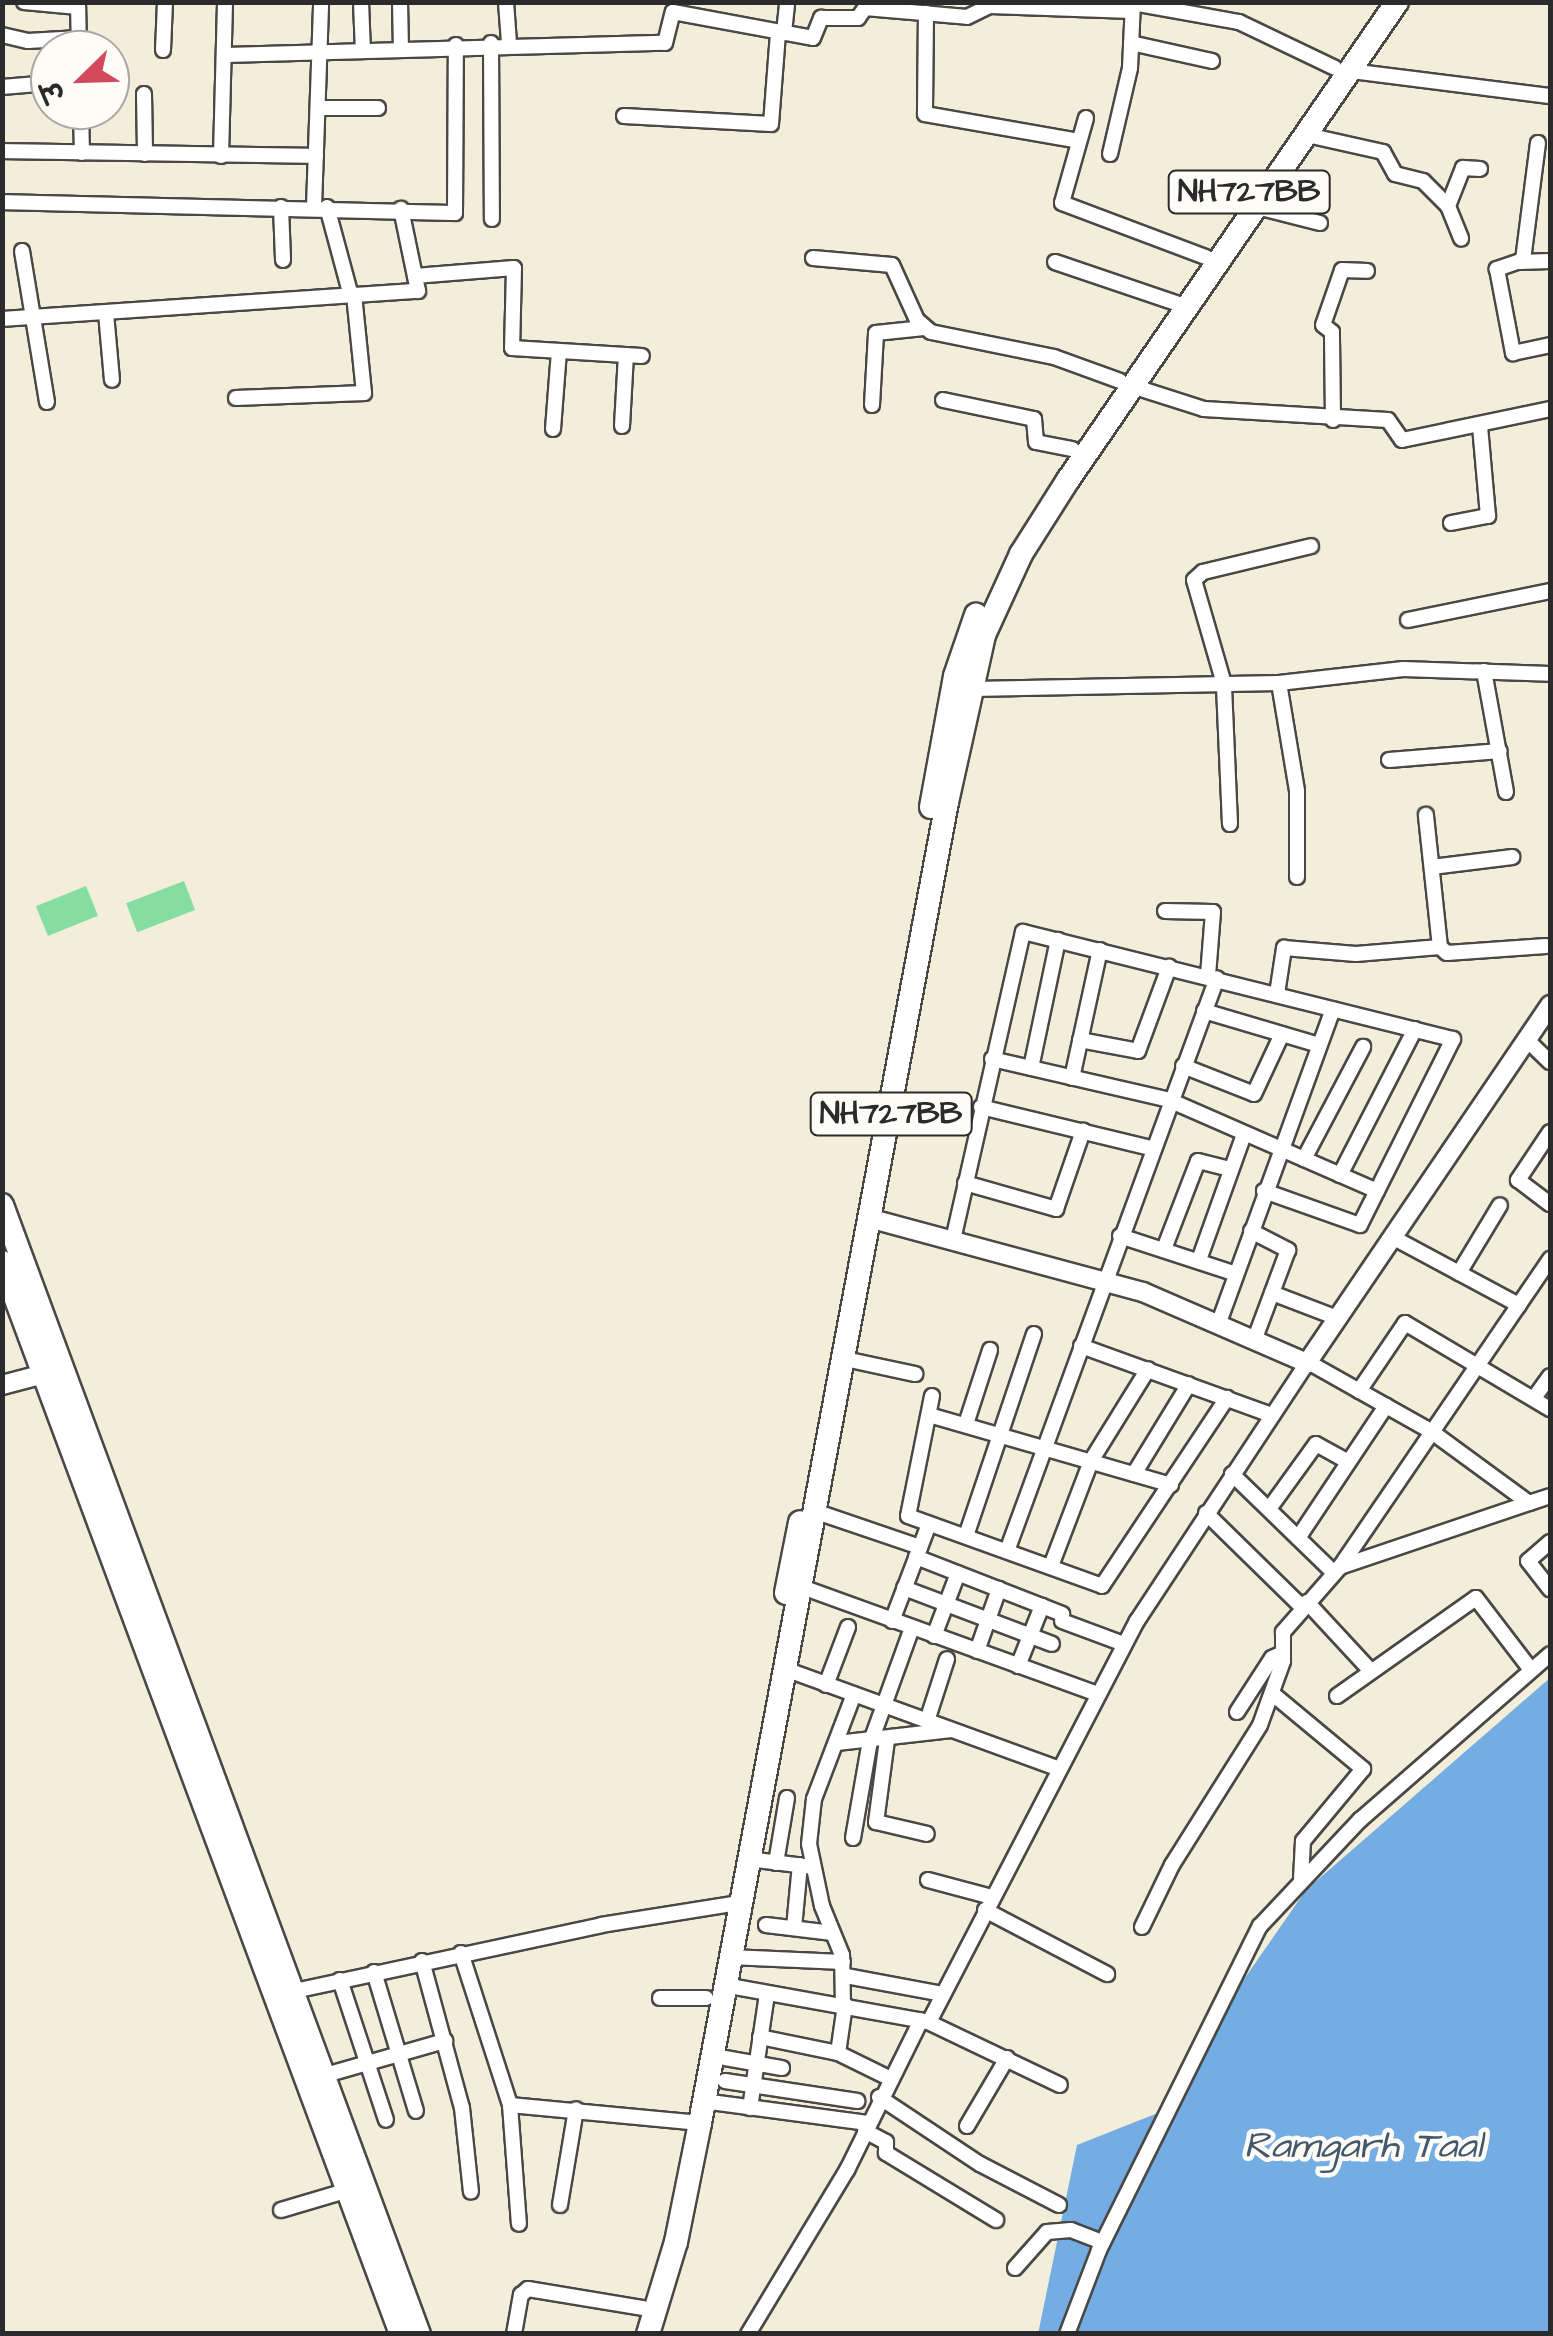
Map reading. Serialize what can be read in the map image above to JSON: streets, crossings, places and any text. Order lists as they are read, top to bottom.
{
  "streets": {
    "main road": ["NH727BB"]
  },
  "water": ["Ramgarh Taal"],
  "north": "bottom left"
}
